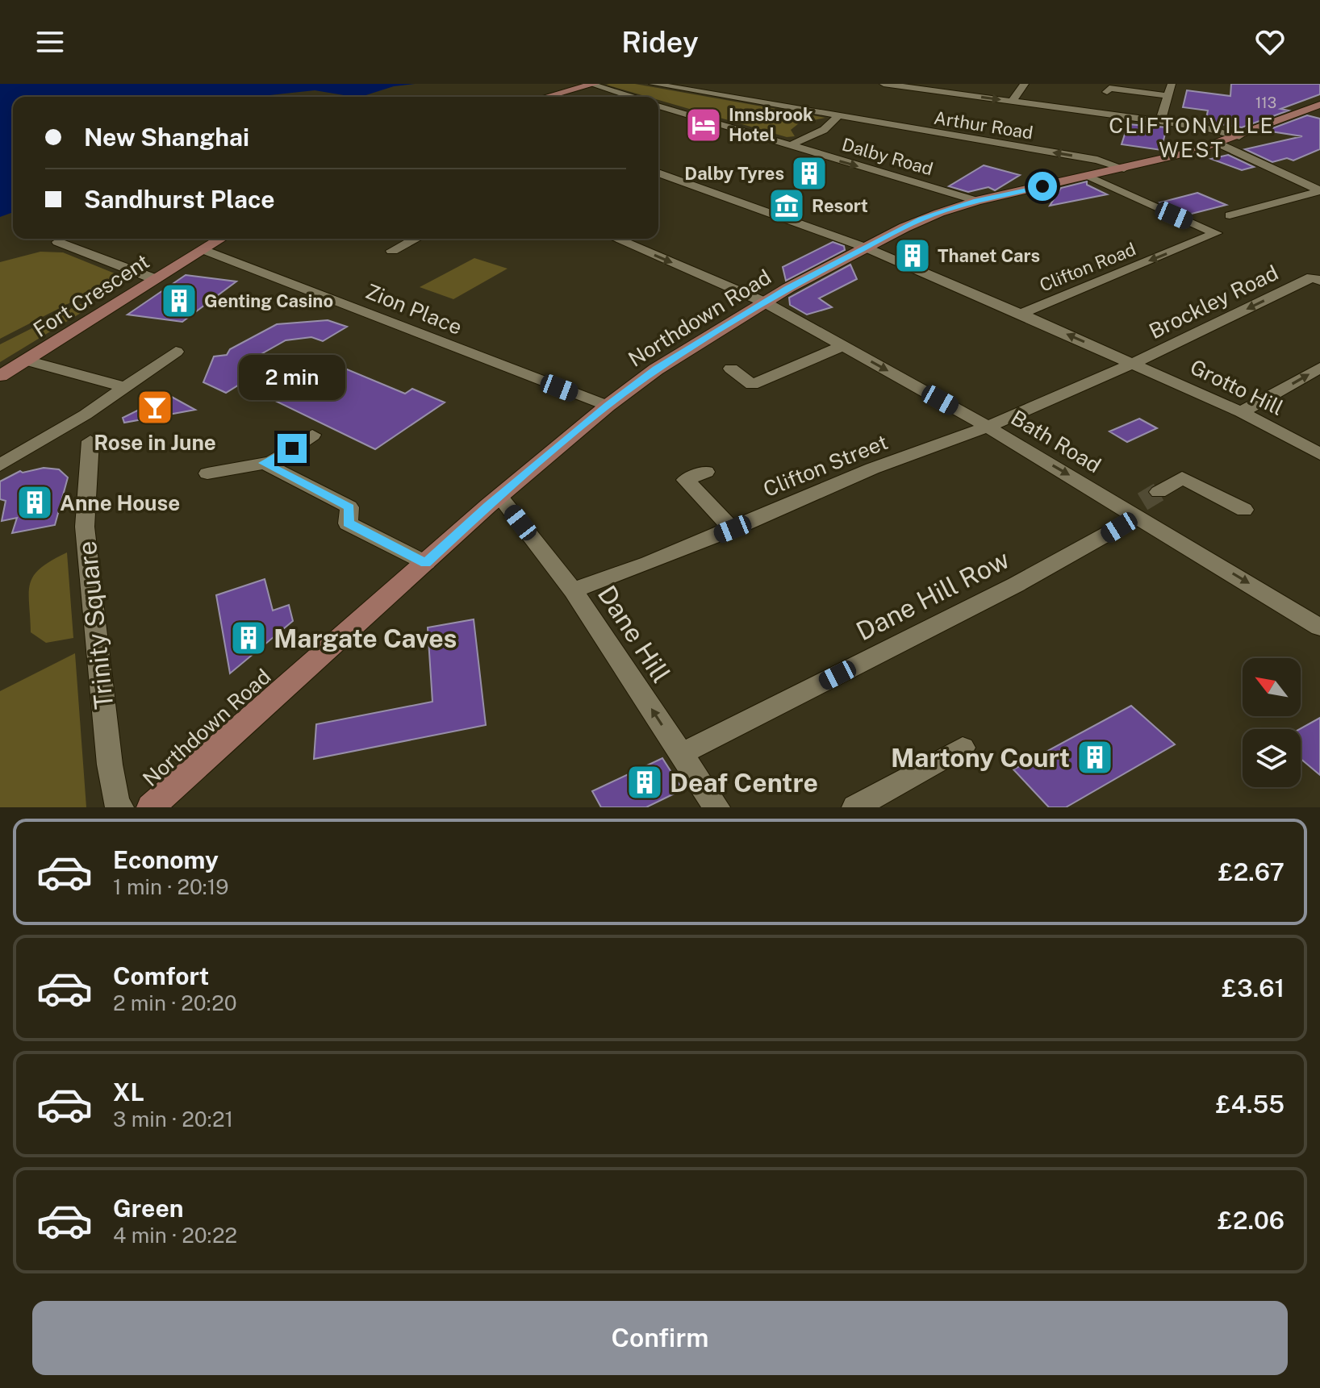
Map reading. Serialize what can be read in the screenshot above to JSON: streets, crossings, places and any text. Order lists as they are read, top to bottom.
{
  "streets": {
    "main road": ["Fort Crescent", "Northdown Road"],
    "street": [
      "Arthur Road",
      "Dalby Road",
      "Clifton Road",
      "Brockley Road",
      "Zion Place",
      "Grotto Hill",
      "Bath Road",
      "Clifton Street",
      "Dane Hill Row",
      "Trinity Square",
      "Dane Hill"
    ]
  },
  "crossings": [
    ["Arthur Road", "Northdown Road"],
    ["Dalby Road", "Northdown Road"],
    ["Clifton Road", "Northdown Road"],
    ["Clifton Road", "Grotto Hill"],
    ["Fort Crescent", "Zion Place"],
    ["Brockley Road", "Grotto Hill"],
    ["Brockley Road", "Bath Road"],
    ["Brockley Road", "Clifton Street"],
    ["Zion Place", "Northdown Road"],
    ["Northdown Road", "Grotto Hill"],
    ["Northdown Road", "Bath Road"],
    ["Northdown Road", "Dane Hill"],
    ["Bath Road", "Clifton Street"],
    ["Bath Road", "Dane Hill Row"],
    ["Clifton Street", "Dane Hill"],
    ["Dane Hill Row", "Dane Hill"]
  ],
  "one_way": ["Bath Road", "Dane Hill"],
  "districts": ["CLIFTONVILLE WEST"],
  "places": {
    "hotel": ["Innsbrook Hotel"],
    "building": [
      "Dalby Tyres",
      "Thanet Cars",
      "Genting Casino",
      "Anne House",
      "Margate Caves",
      "Martony Court",
      "Deaf Centre"
    ],
    "museum": ["Resort"],
    "bar": ["Rose in June"]
  },
  "house_numbers": ["113"],
  "north": "top left",
  "page": {
    "header": "Ridey",
    "banner": ["New Shanghai", "Sandhurst Place"],
    "bubble": "2 min",
    "list": [
      {
        "name": "Economy",
        "note": "1 min · 20:19",
        "value": "£2.67"
      },
      {
        "name": "Comfort",
        "note": "2 min · 20:20",
        "value": "£3.61"
      },
      {
        "name": "XL",
        "note": "3 min · 20:21",
        "value": "£4.55"
      },
      {
        "name": "Green",
        "note": "4 min · 20:22",
        "value": "£2.06"
      }
    ],
    "buttons": "Confirm"
  }
}
